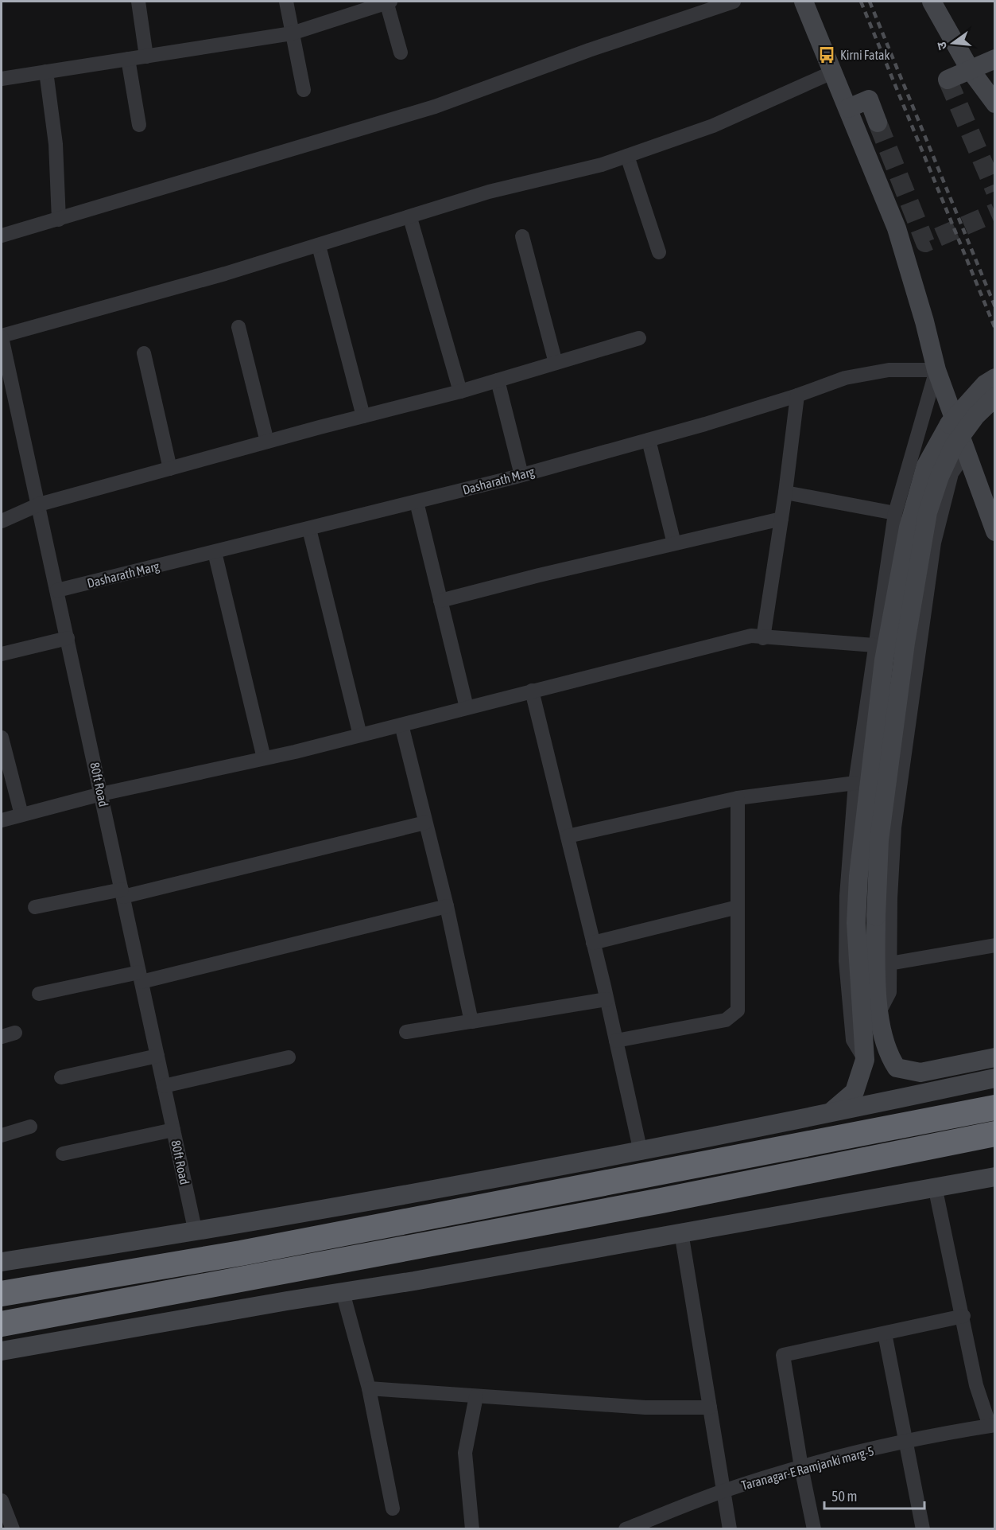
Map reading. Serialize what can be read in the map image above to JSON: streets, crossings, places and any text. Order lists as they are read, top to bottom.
{
  "streets": {
    "street": ["Dasharath Marg", "80ft Road", "Taranagar-E Ramjanki marg-5"]
  },
  "crossings": [
    ["Dasharath Marg", "80ft Road"]
  ],
  "places": {
    "bus stop": ["Kirni Fatak"]
  },
  "scale_bar": "50 m",
  "north": "left"
}
